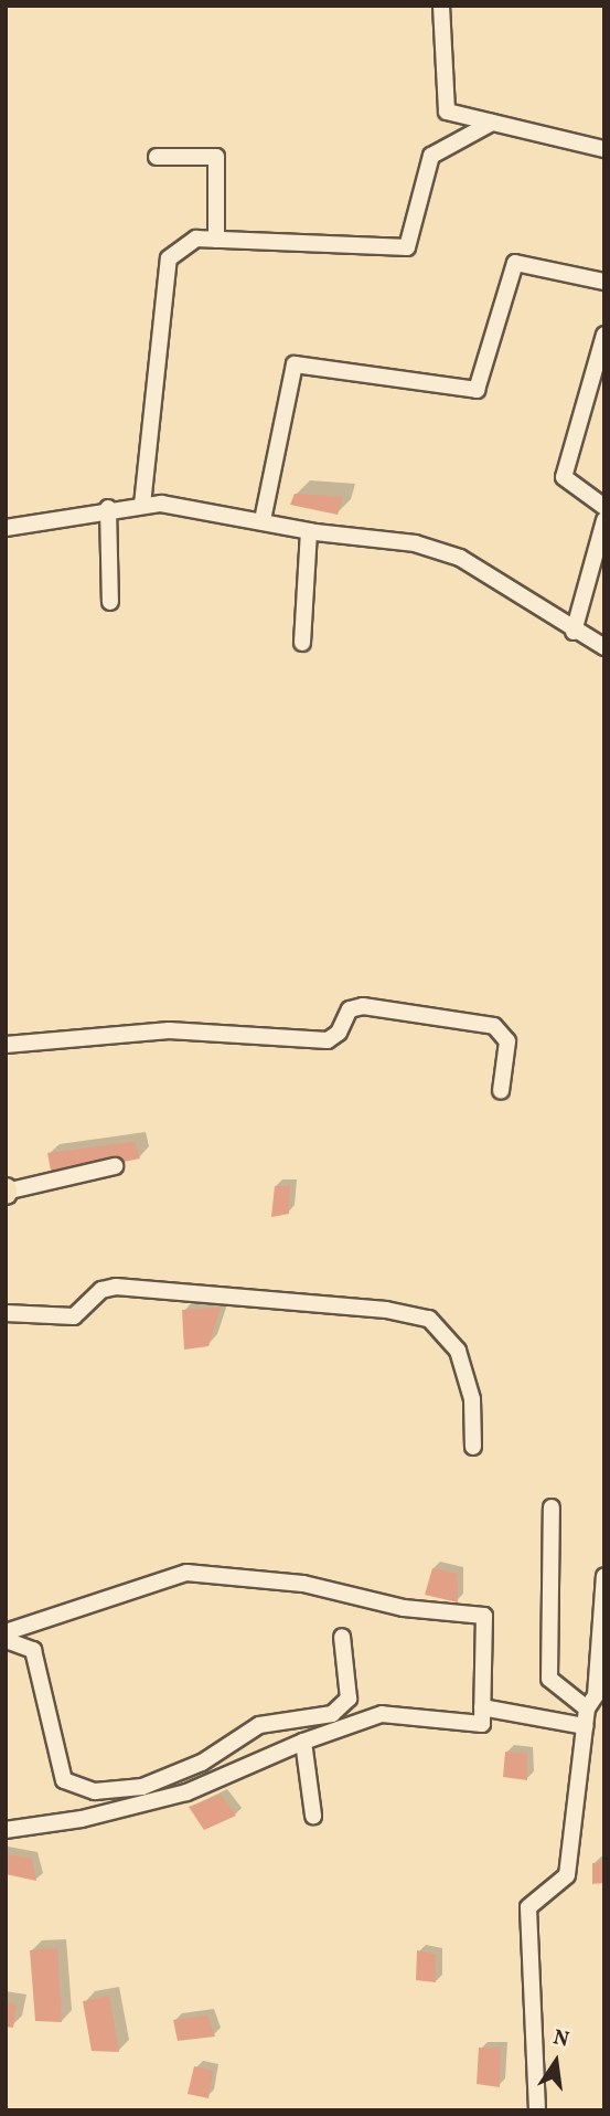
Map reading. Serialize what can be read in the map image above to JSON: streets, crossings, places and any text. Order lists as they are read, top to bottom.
{
  "north": "top"
}
